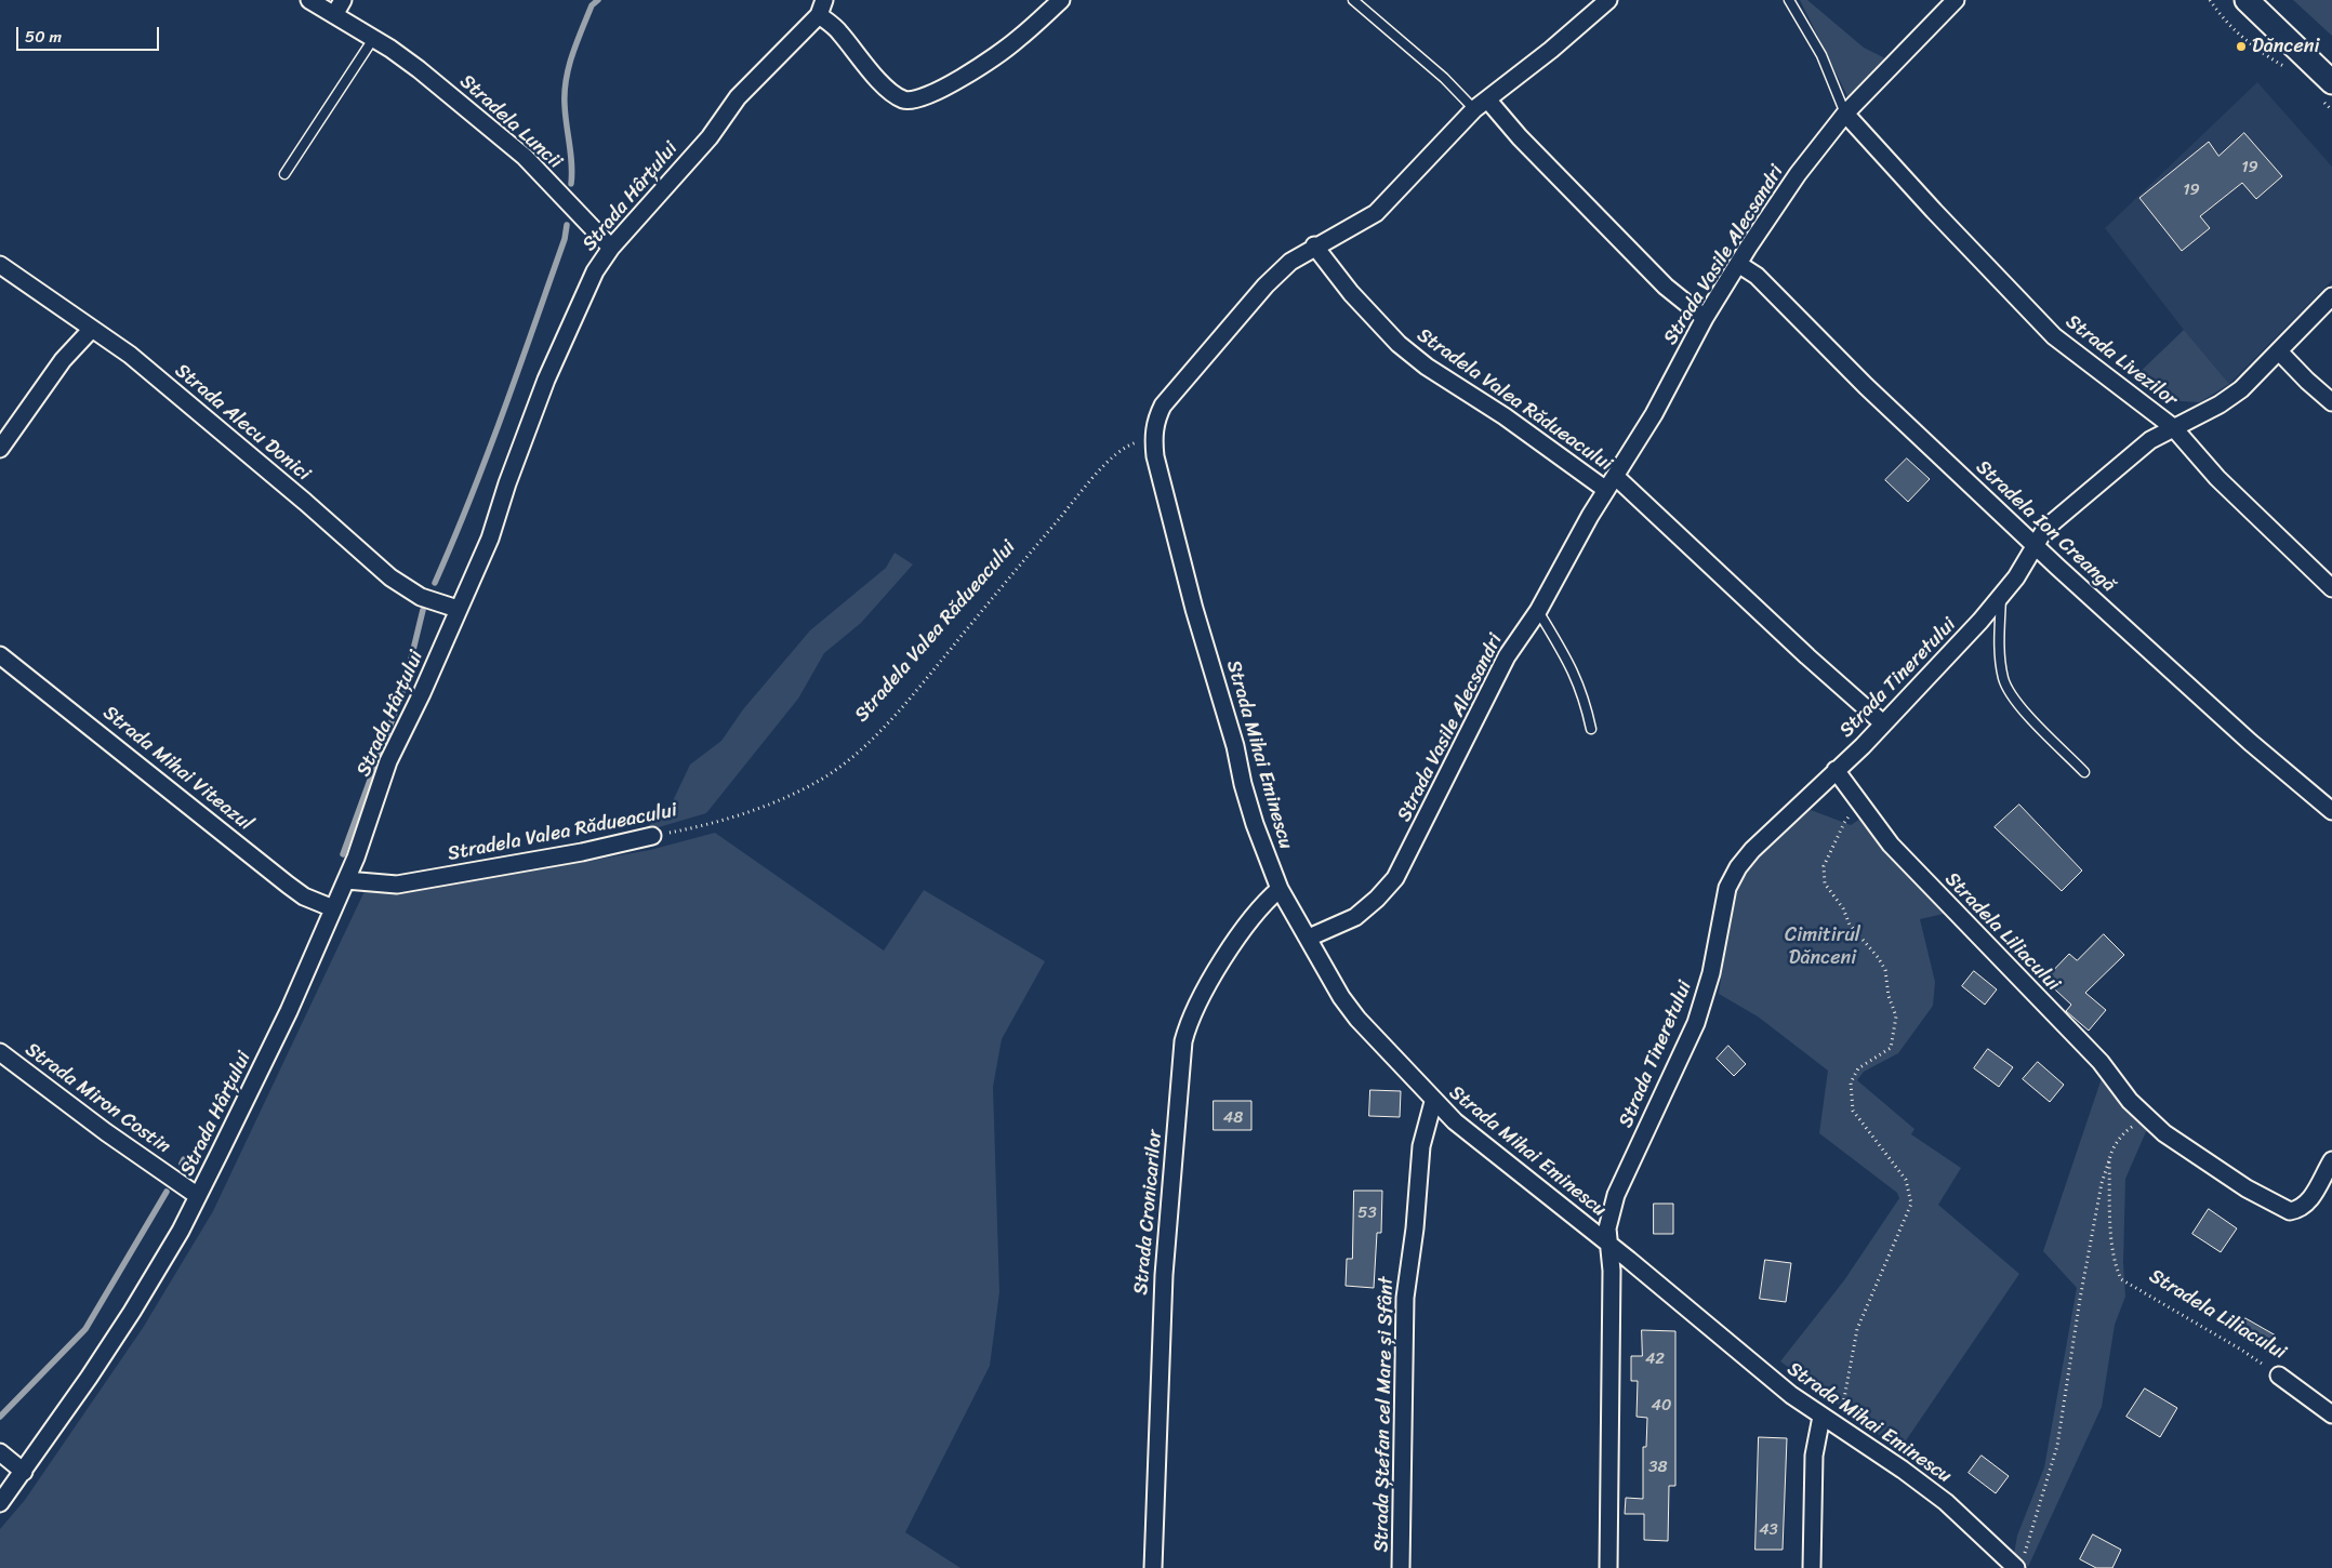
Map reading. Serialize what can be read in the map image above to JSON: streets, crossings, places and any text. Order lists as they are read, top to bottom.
{
  "streets": {
    "street": [
      "Stradela Luncii",
      "Strada Hârțului",
      "Strada Vasile Alecsandri",
      "Strada Livezilor",
      "Stradela Valea Rădueacului",
      "Strada Alecu Donici",
      "Stradela Ion Creangă",
      "Strada Tineretului",
      "Strada Mihai Eminescu",
      "Strada Mihai Viteazul",
      "Stradela Liliacului",
      "Strada Miron Costin",
      "Strada Cronicarilor",
      "Strada Ștefan cel Mare și Sfânt"
    ]
  },
  "crossings": [
    ["Stradela Luncii", "Strada Hârțului"],
    ["Strada Hârțului", "Stradela Valea Rădueacului"],
    ["Strada Hârțului", "Strada Alecu Donici"],
    ["Strada Hârțului", "Strada Mihai Viteazul"],
    ["Strada Hârțului", "Strada Miron Costin"],
    ["Strada Vasile Alecsandri", "Strada Livezilor"],
    ["Strada Vasile Alecsandri", "Stradela Valea Rădueacului"],
    ["Strada Vasile Alecsandri", "Stradela Ion Creangă"],
    ["Strada Vasile Alecsandri", "Strada Mihai Eminescu"],
    ["Strada Livezilor", "Strada Tineretului"],
    ["Stradela Valea Rădueacului", "Strada Mihai Eminescu"],
    ["Stradela Ion Creangă", "Strada Tineretului"],
    ["Strada Tineretului", "Strada Mihai Eminescu"],
    ["Strada Tineretului", "Stradela Liliacului"],
    ["Strada Mihai Eminescu", "Strada Cronicarilor"],
    ["Strada Mihai Eminescu", "Strada Ștefan cel Mare și Sfânt"]
  ],
  "parks": ["Cimitirul Dănceni"],
  "places": ["Dănceni"],
  "house_numbers": [
    "19",
    "19",
    "48",
    "53",
    "42",
    "40",
    "38",
    "43"
  ],
  "scale_bar": "50 m"
}
